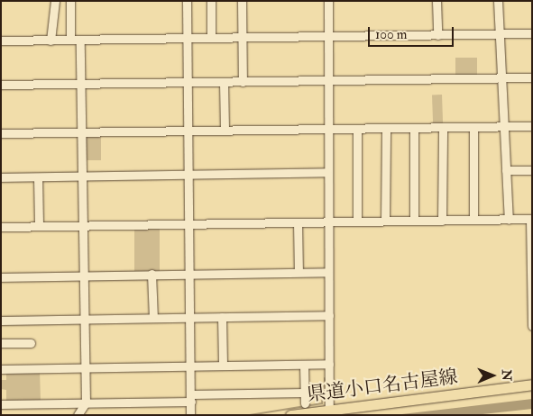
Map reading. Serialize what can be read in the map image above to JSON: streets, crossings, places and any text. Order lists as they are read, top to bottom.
{
  "streets": {
    "main road": ["県道小口名古屋線"]
  },
  "scale_bar": "100 m",
  "north": "right"
}
